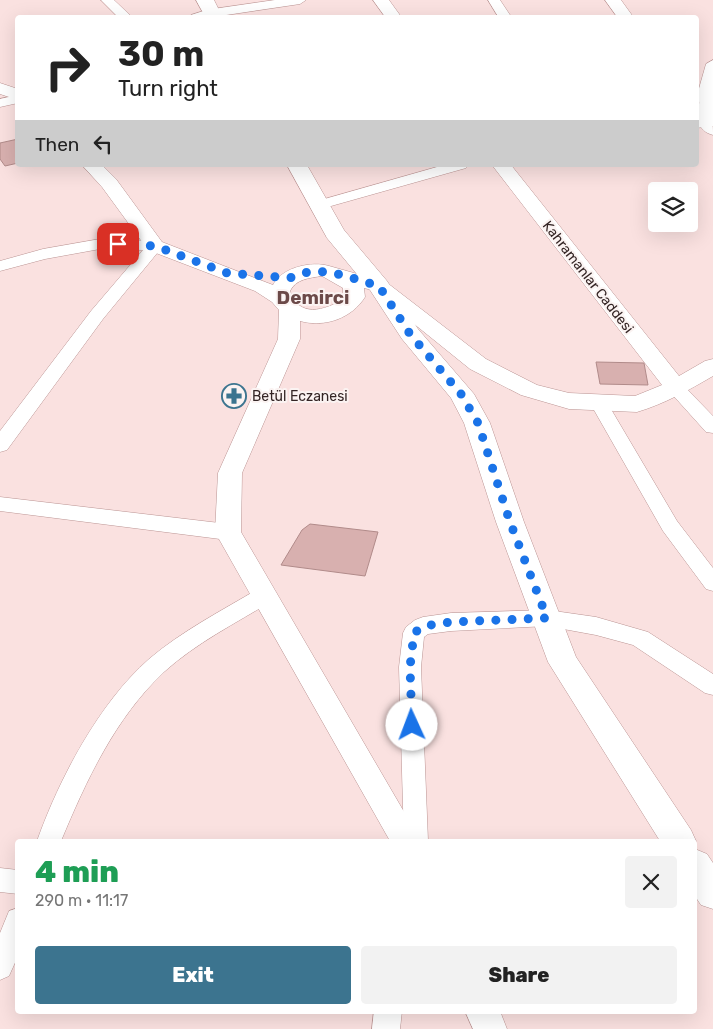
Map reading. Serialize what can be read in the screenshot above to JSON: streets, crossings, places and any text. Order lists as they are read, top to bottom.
{
  "streets": {
    "street": ["Kahramanlar Caddesi"]
  },
  "districts": ["Demirci"],
  "places": {
    "pharmacy": ["Betül Eczanesi"]
  },
  "page": {
    "turn": ["30 m", "Turn right"],
    "then": "Then",
    "heading": ["4 min", "290 m · 11:17"],
    "buttons": ["Exit", "Share"]
  }
}
